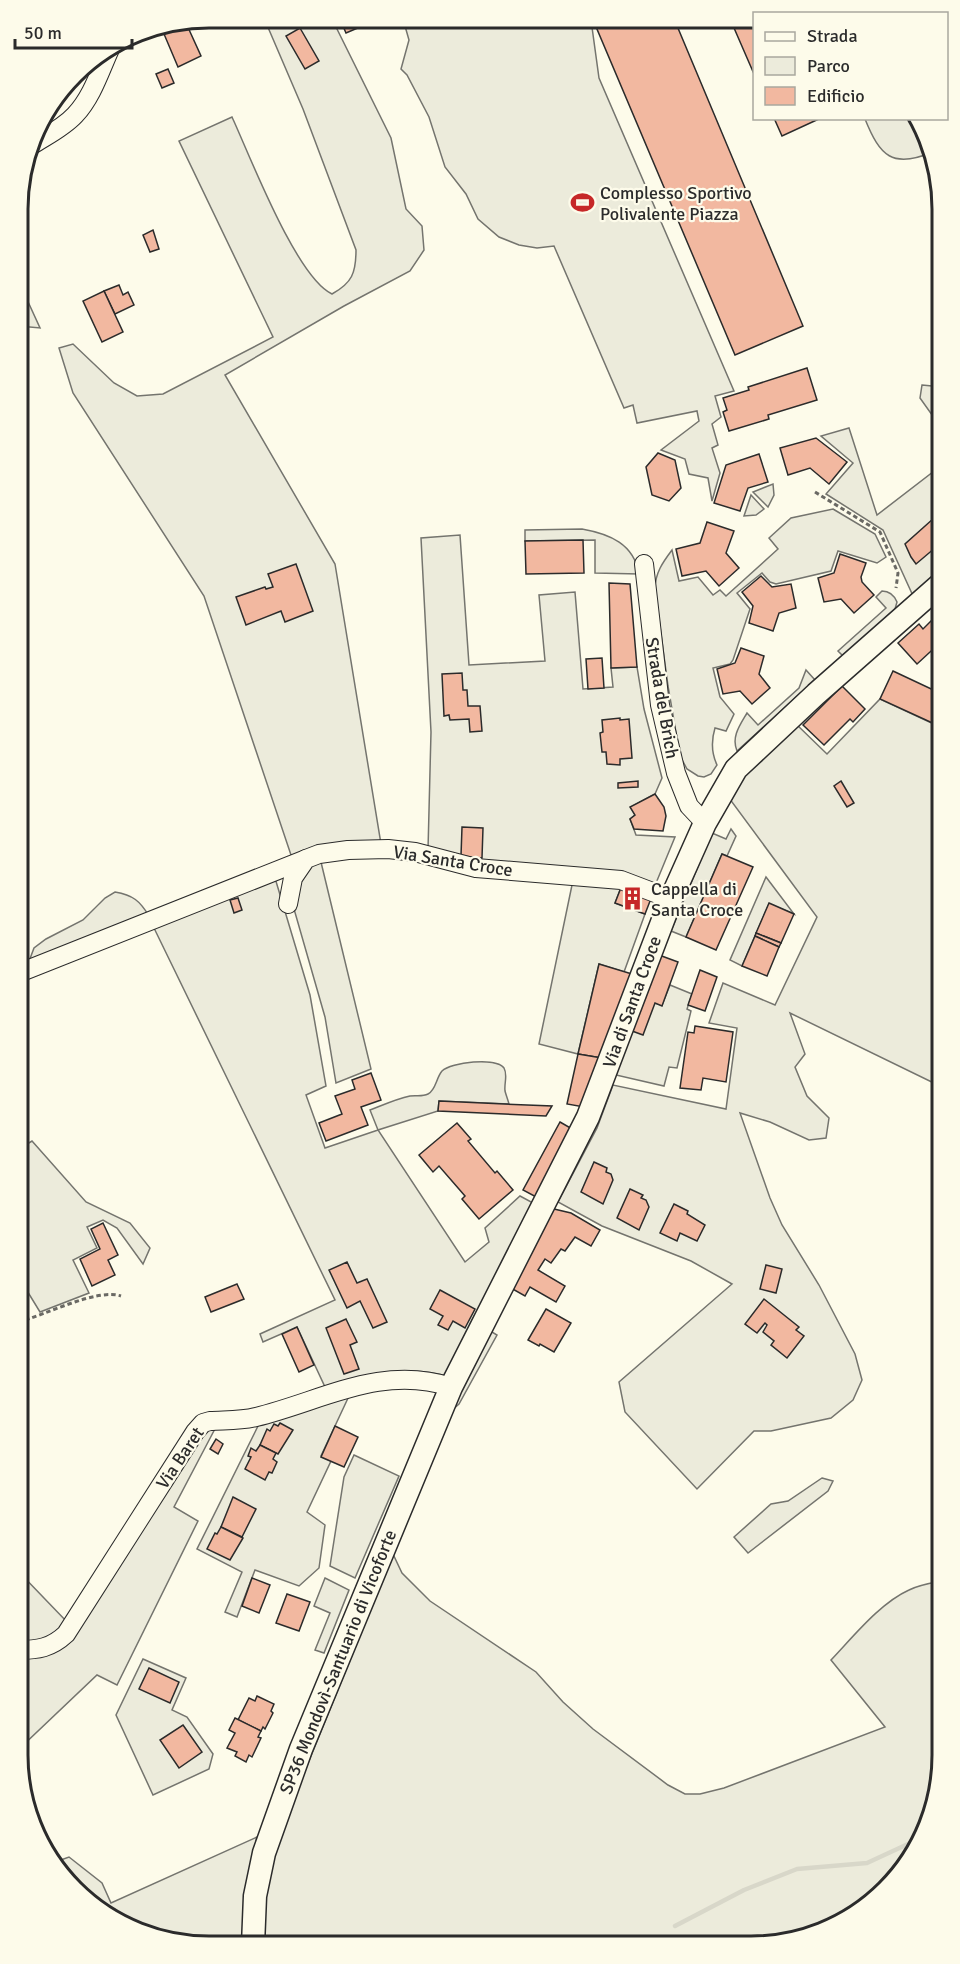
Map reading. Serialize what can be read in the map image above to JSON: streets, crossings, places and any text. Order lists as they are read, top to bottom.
{
  "streets": {
    "main road": ["Via di Santa Croce", "SP36 Mondovì-Santuario di Vicoforte"],
    "street": ["Strada del Brich", "Via Santa Croce", "Via Baret"]
  },
  "crossings": [
    ["Strada del Brich", "Via di Santa Croce"],
    ["Via Santa Croce", "Via di Santa Croce"],
    ["Via di Santa Croce", "Via Baret"],
    ["Via di Santa Croce", "SP36 Mondovì-Santuario di Vicoforte"],
    ["Via Baret", "SP36 Mondovì-Santuario di Vicoforte"]
  ],
  "places": {
    "sports": ["Complesso Sportivo Polivalente Piazza"],
    "building": ["Cappella di Santa Croce"]
  },
  "legend": ["Strada", "Parco", "Edificio"],
  "scale_bar": "50 m"
}
